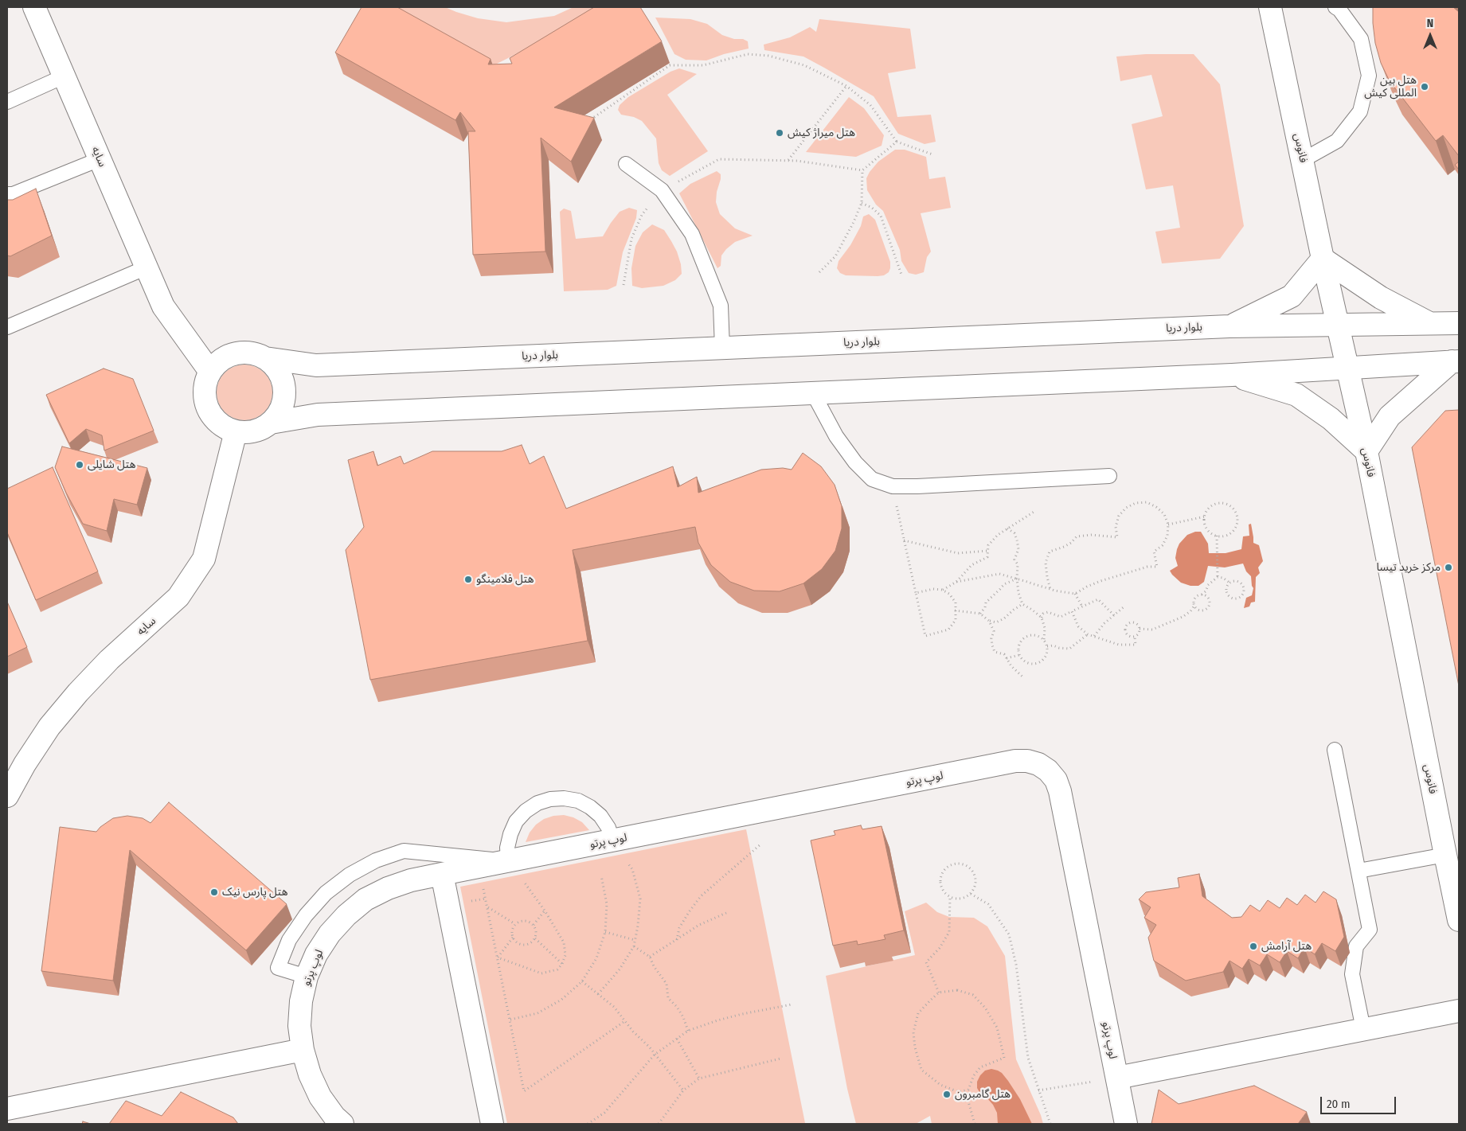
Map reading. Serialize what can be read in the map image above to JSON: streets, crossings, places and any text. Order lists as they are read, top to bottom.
{
  "streets": {
    "street": [
      "فانوس",
      "سایه",
      "بلوار دریا",
      "لوپ پرتو"
    ]
  },
  "crossings": [
    ["فانوس", "بلوار دریا"],
    ["سایه", "بلوار دریا"]
  ],
  "places": [
    "هتل بین المللی کیش",
    "هتل میراژ کیش",
    "هتل شایلی",
    "مرکز خرید تیسا",
    "هتل فلامینگو",
    "هتل پارس نیک",
    "هتل آرامش",
    "هتل گامبرون"
  ],
  "scale_bar": "20 m",
  "north": "top"
}
